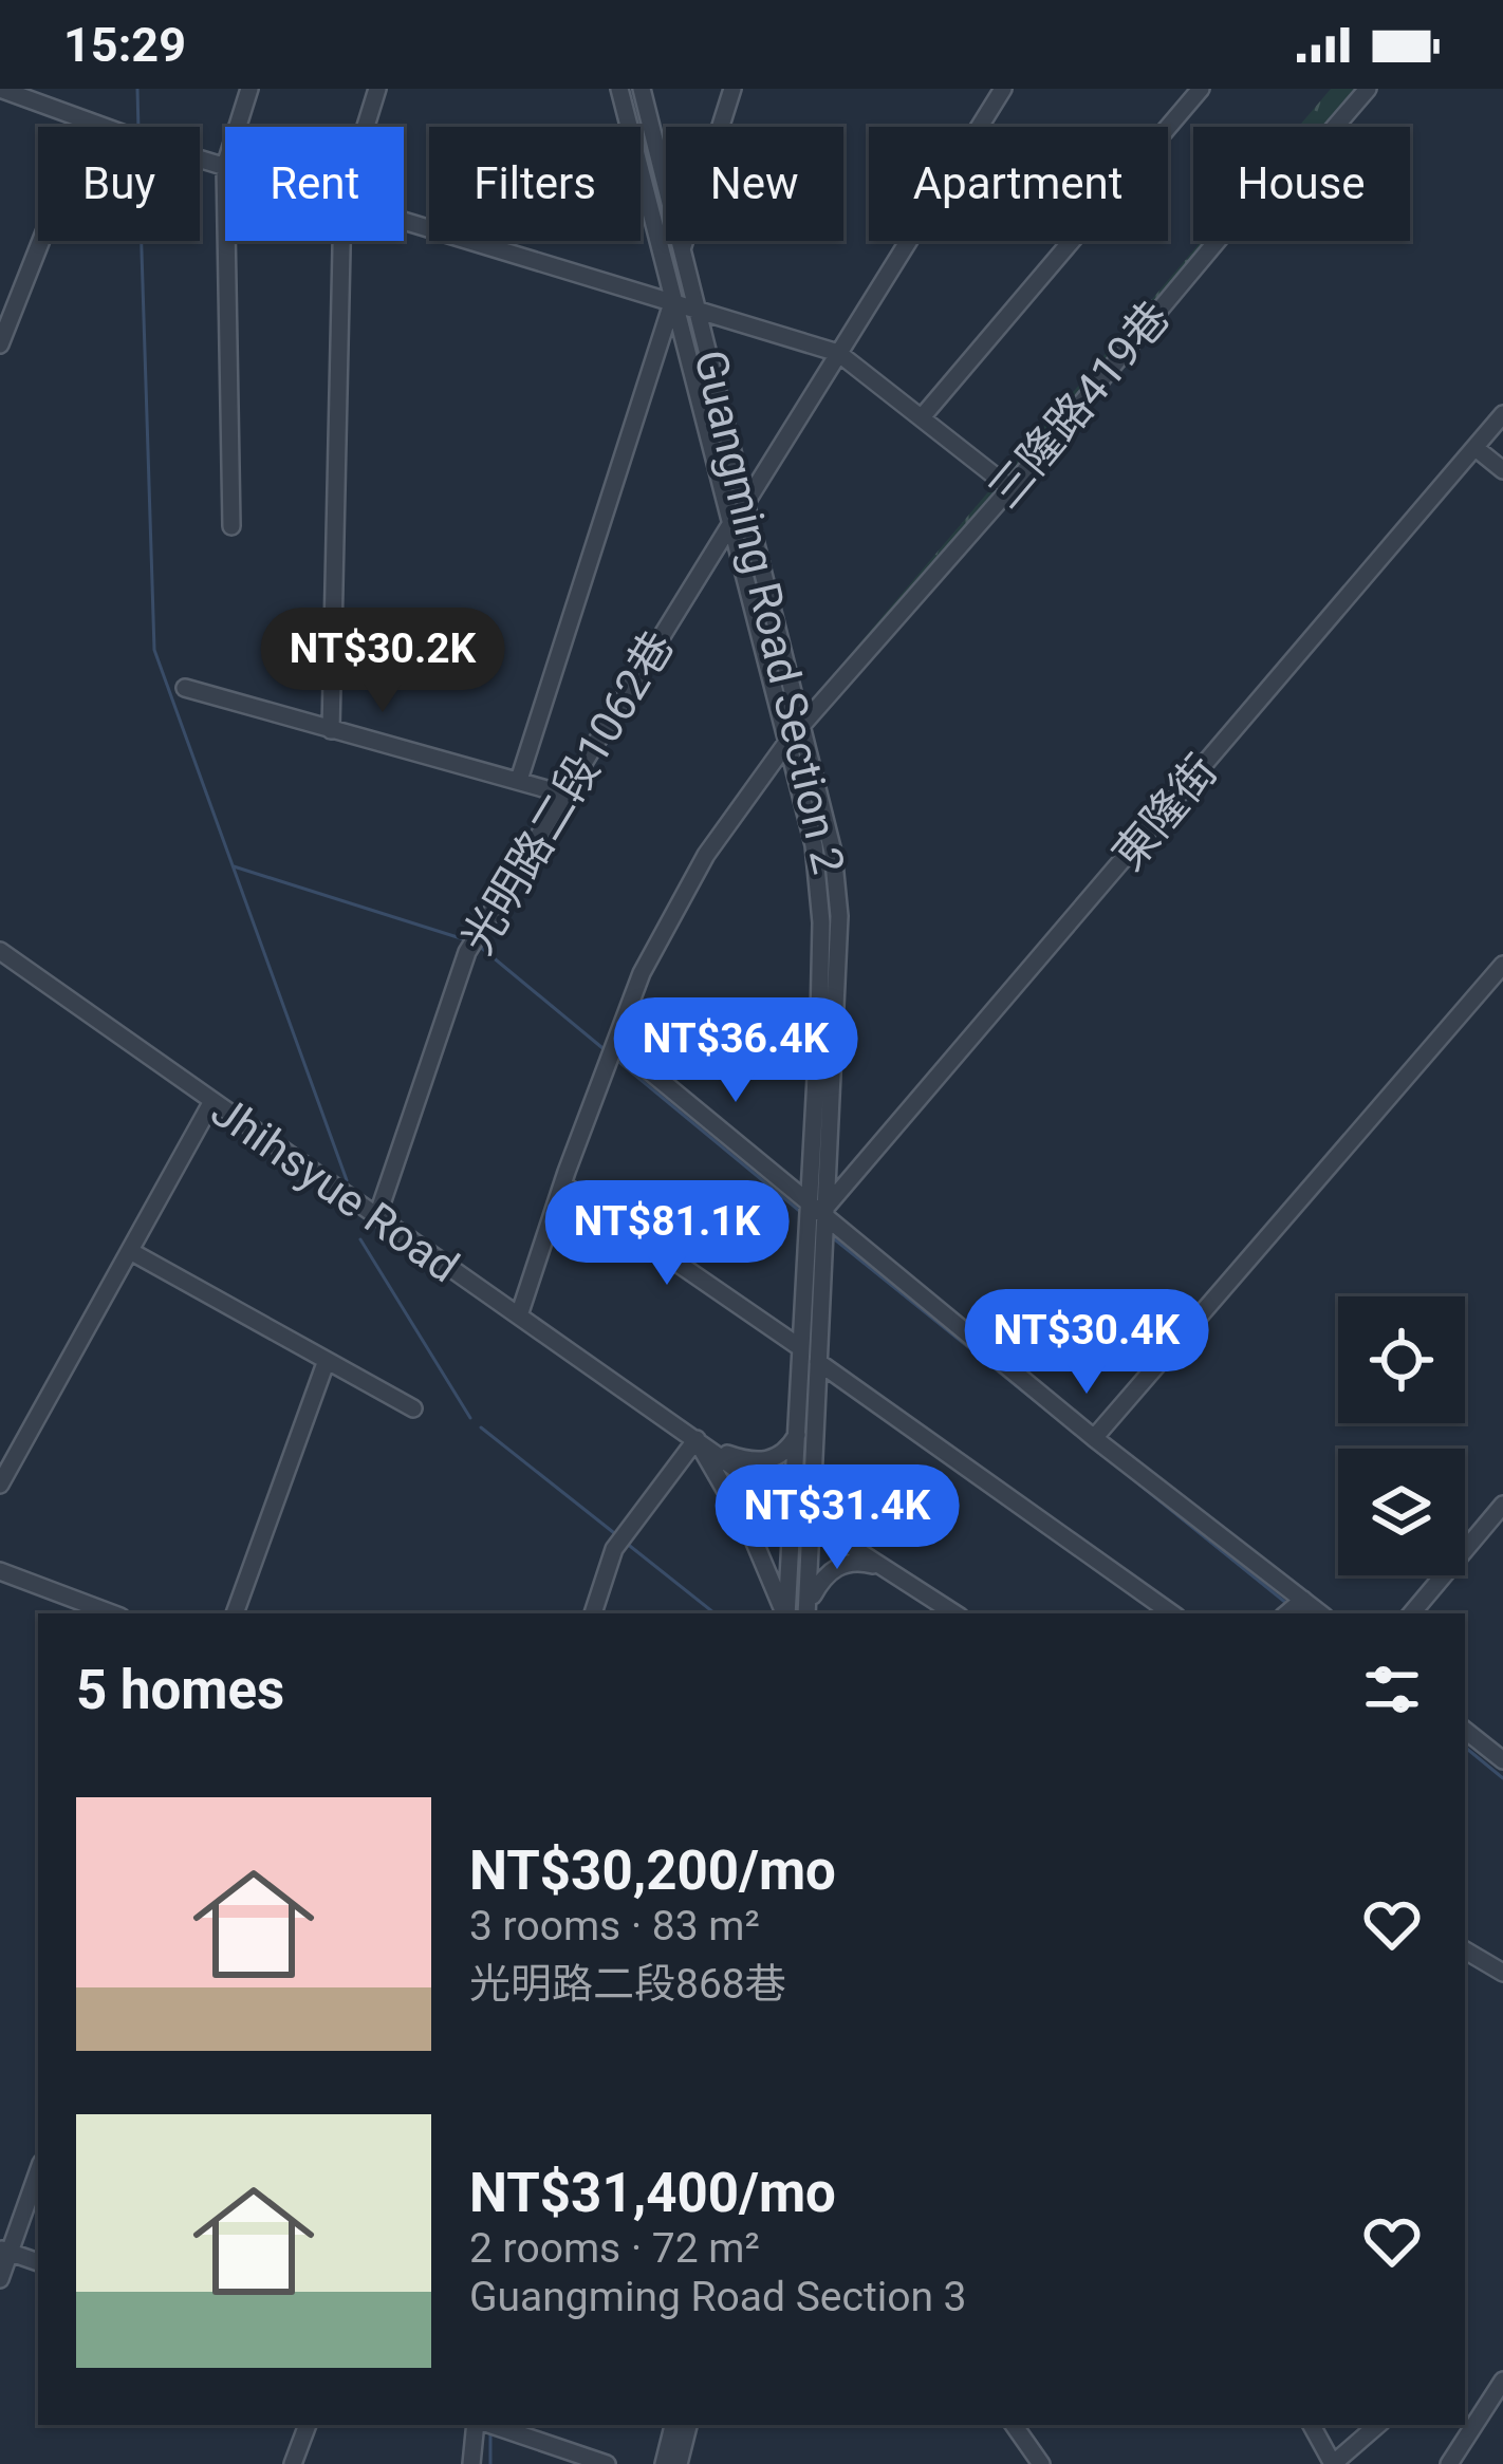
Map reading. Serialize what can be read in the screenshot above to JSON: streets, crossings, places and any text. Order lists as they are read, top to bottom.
{
  "streets": {
    "street": [
      "三隆路419巷",
      "Guangming Road Section 2",
      "光明路二段1062巷",
      "東隆街",
      "Jhihsyue Road"
    ]
  },
  "crossings": [
    ["三隆路419巷", "Guangming Road Section 2"],
    ["三隆路419巷", "Jhihsyue Road"],
    ["Guangming Road Section 2", "光明路二段1062巷"],
    ["Guangming Road Section 2", "東隆街"],
    ["Guangming Road Section 2", "Jhihsyue Road"],
    ["光明路二段1062巷", "Jhihsyue Road"]
  ],
  "page": {
    "status": "15:29",
    "chip": [
      "Buy",
      "Rent",
      "Filters",
      "New",
      "Apartment",
      "House"
    ],
    "price": [
      "NT$30.2K",
      "NT$36.4K",
      "NT$81.1K",
      "NT$30.4K",
      "NT$31.4K"
    ],
    "heading": "5 homes",
    "list": [
      {
        "name": "NT$30,200/mo",
        "note": "3 rooms · 83 m² · 光明路二段868巷"
      },
      {
        "name": "NT$31,400/mo",
        "note": "2 rooms · 72 m² · Guangming Road Section 3"
      }
    ]
  }
}
